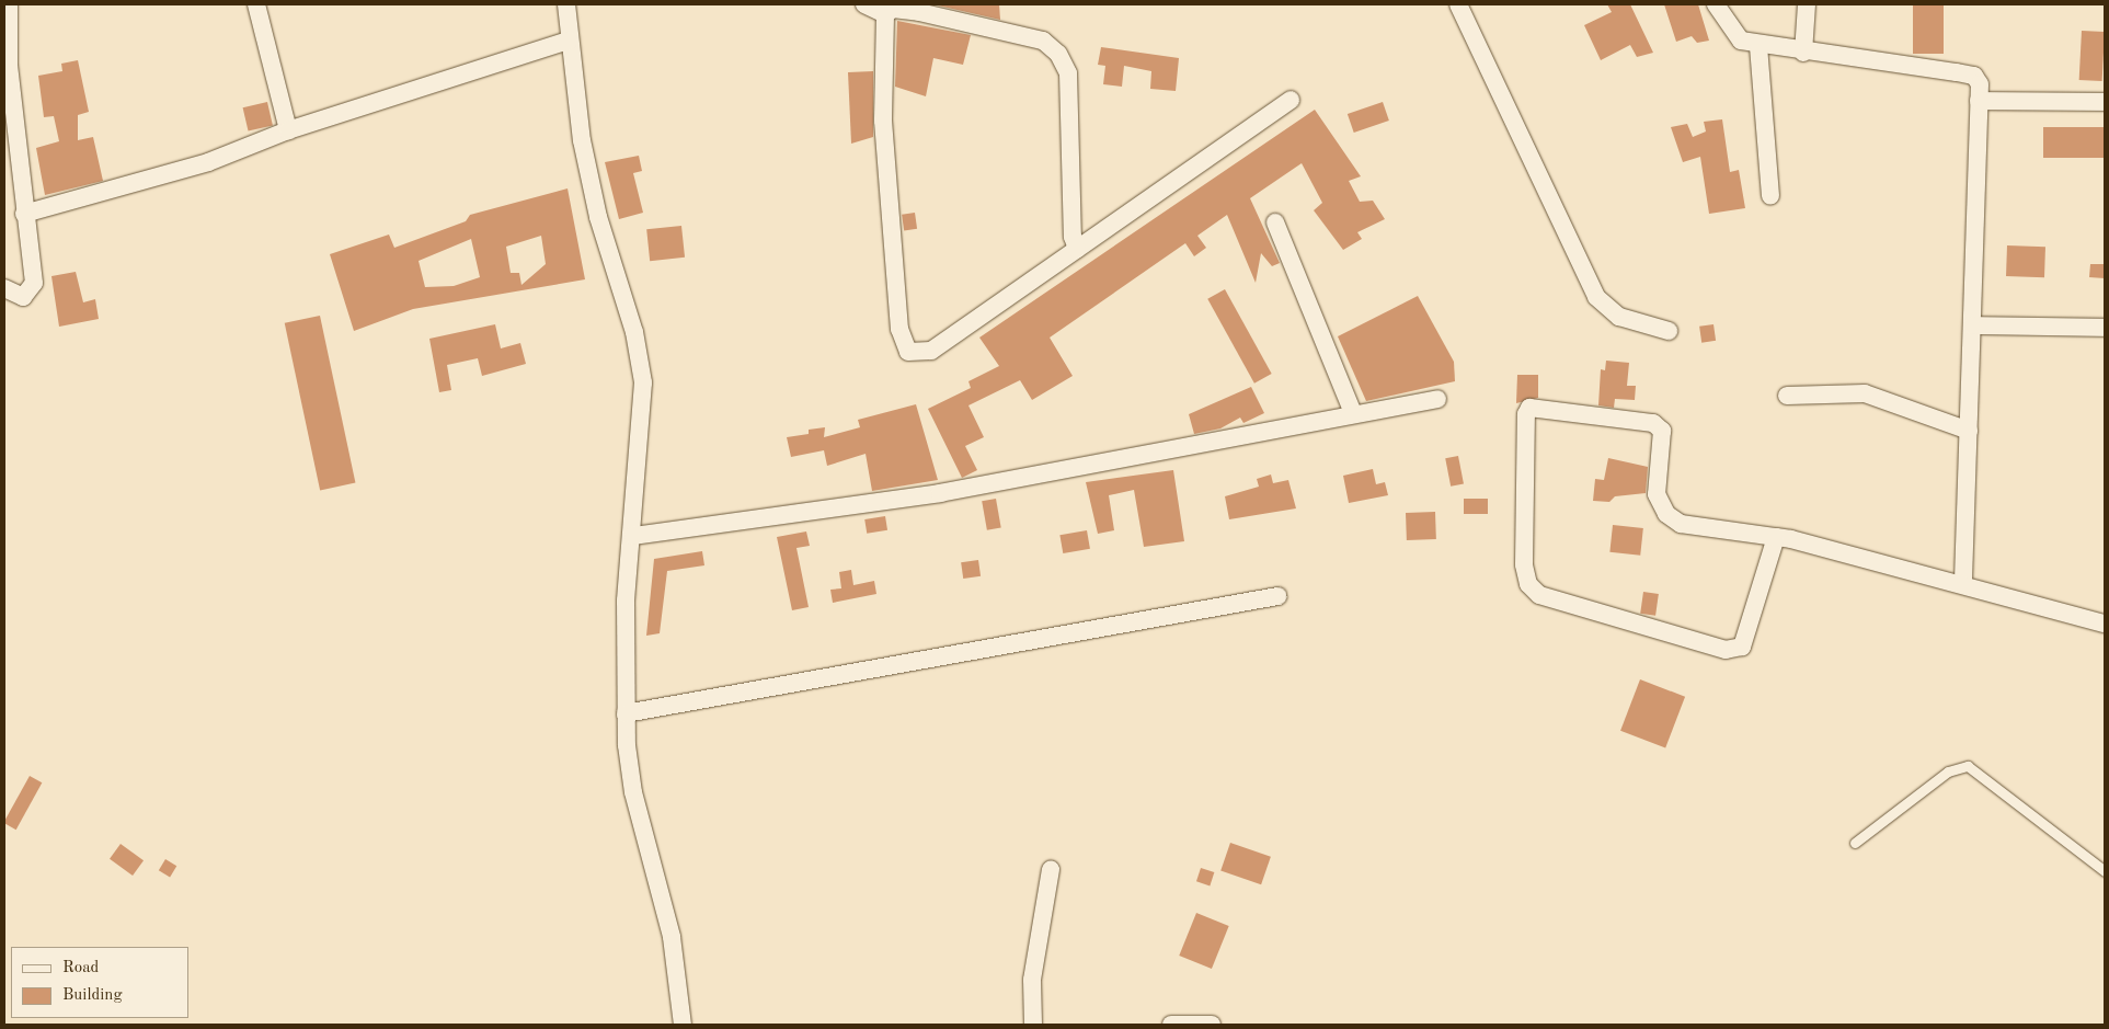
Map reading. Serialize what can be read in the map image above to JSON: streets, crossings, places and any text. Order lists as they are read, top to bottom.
{
  "legend": ["Road", "Building"]
}
